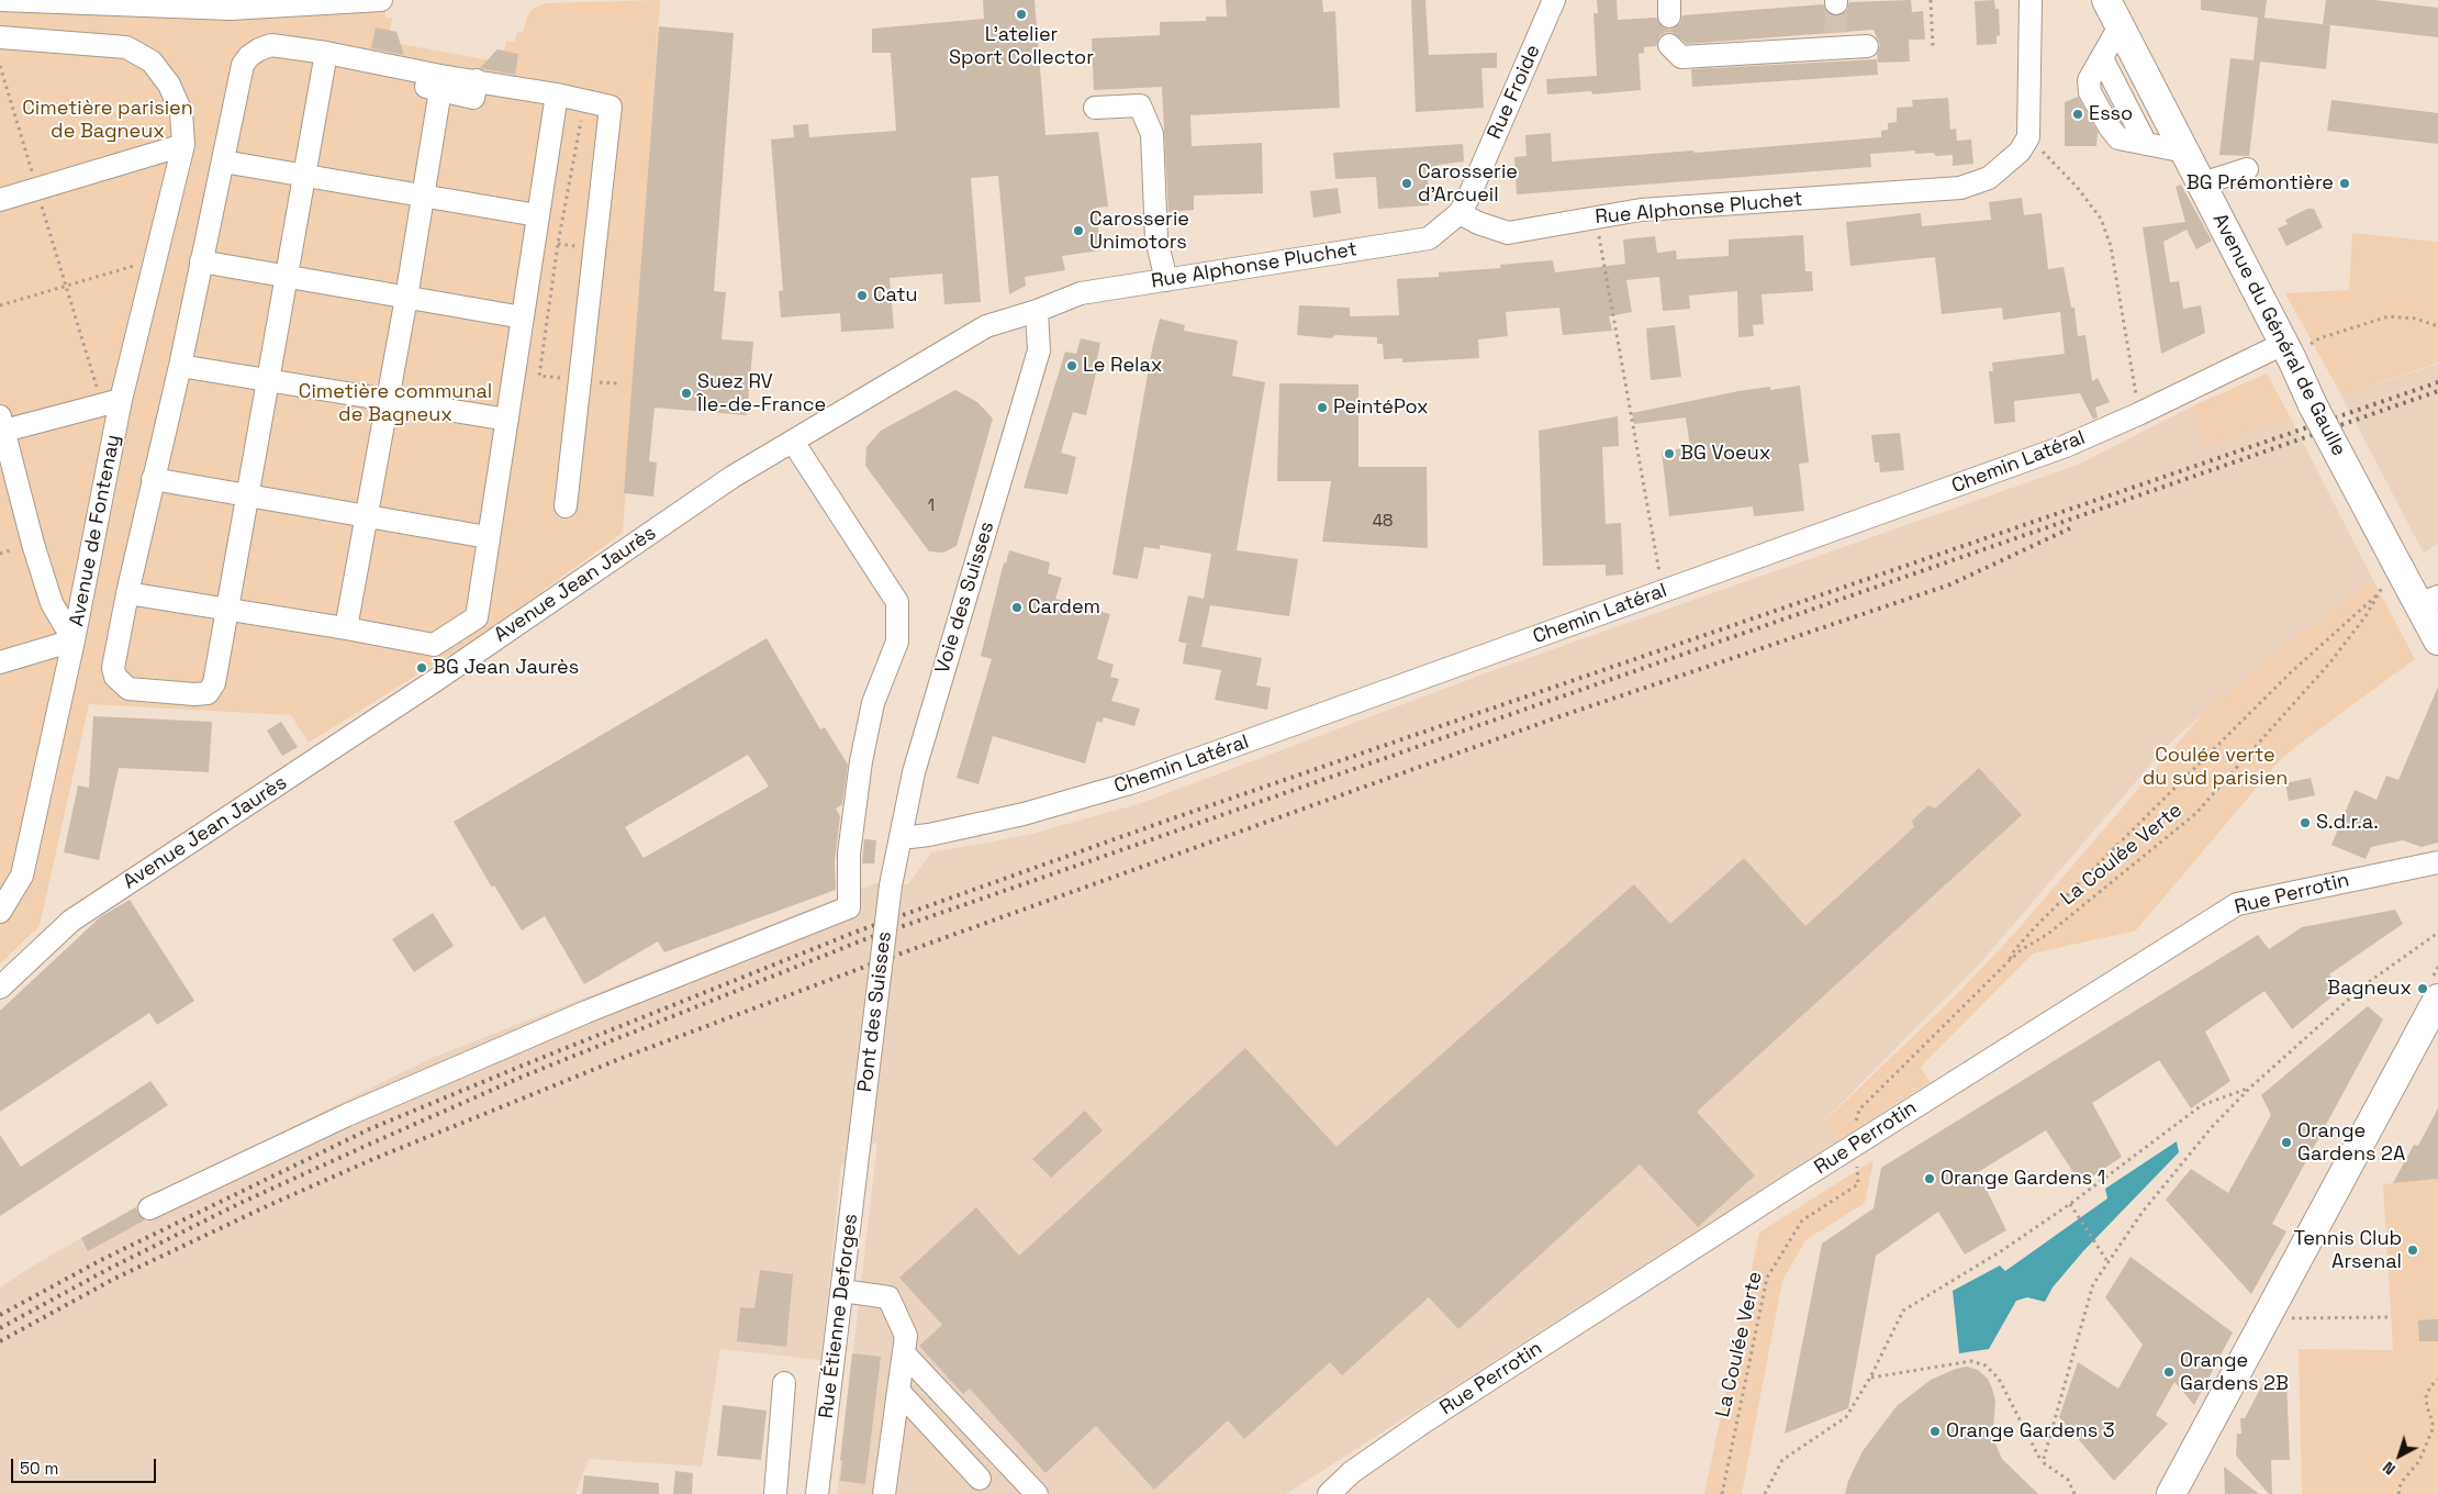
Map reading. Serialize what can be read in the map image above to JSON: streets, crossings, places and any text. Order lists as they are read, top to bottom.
{
  "streets": {
    "main road": ["Avenue du Général de Gaulle"],
    "street": [
      "Rue Froide",
      "Rue Alphonse Pluchet",
      "Chemin Latéral",
      "Avenue de Fontenay",
      "Avenue Jean Jaurès",
      "Voie des Suisses",
      "Rue Perrotin",
      "Pont des Suisses",
      "Rue Étienne Deforges"
    ],
    "path": ["La Coulée Verte"]
  },
  "crossings": [
    ["Rue Froide", "Rue Alphonse Pluchet"],
    ["Rue Alphonse Pluchet", "Avenue Jean Jaurès"],
    ["Rue Alphonse Pluchet", "Voie des Suisses"],
    ["Avenue du Général de Gaulle", "Chemin Latéral"],
    ["Avenue du Général de Gaulle", "La Coulée Verte"],
    ["Chemin Latéral", "Voie des Suisses"],
    ["Avenue Jean Jaurès", "Voie des Suisses"],
    ["Voie des Suisses", "Pont des Suisses"],
    ["Pont des Suisses", "Rue Étienne Deforges"]
  ],
  "parks": ["Cimetière parisien de Bagneux", "Cimetière communal de Bagneux", "Coulée verte du sud parisien"],
  "places": [
    "L'atelier Sport Collector",
    "Esso",
    "Carosserie d'Arcueil",
    "BG Prémontière",
    "Carosserie Unimotors",
    "Catu",
    "Le Relax",
    "Suez RV Île-de-France",
    "PeintéPox",
    "BG Voeux",
    "Cardem",
    "BG Jean Jaurès",
    "S.d.r.a.",
    "Bagneux",
    "Orange Gardens 2A",
    "Orange Gardens 1",
    "Tennis Club Arsenal",
    "Orange Gardens 2B",
    "Orange Gardens 3"
  ],
  "house_numbers": ["1", "48"],
  "scale_bar": "50 m",
  "north": "bottom left"
}
